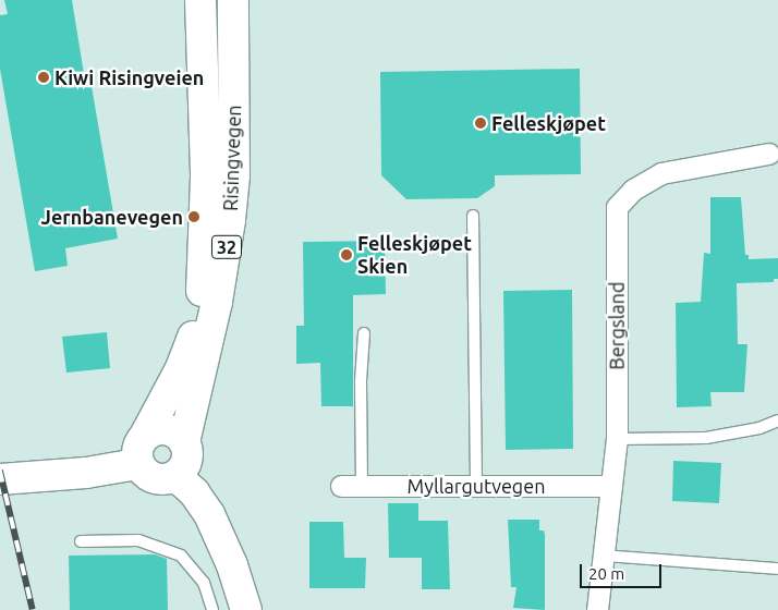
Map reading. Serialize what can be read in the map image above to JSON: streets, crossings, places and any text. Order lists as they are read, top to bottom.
{
  "streets": {
    "main road": ["Risingvegen", "32"],
    "street": ["Bergsland", "Myllargutvegen"]
  },
  "crossings": [
    ["Bergsland", "Myllargutvegen"]
  ],
  "places": [
    "Kiwi Risingveien",
    "Felleskjøpet",
    "Jernbanevegen",
    "Felleskjøpet Skien"
  ],
  "scale_bar": "20 m"
}
